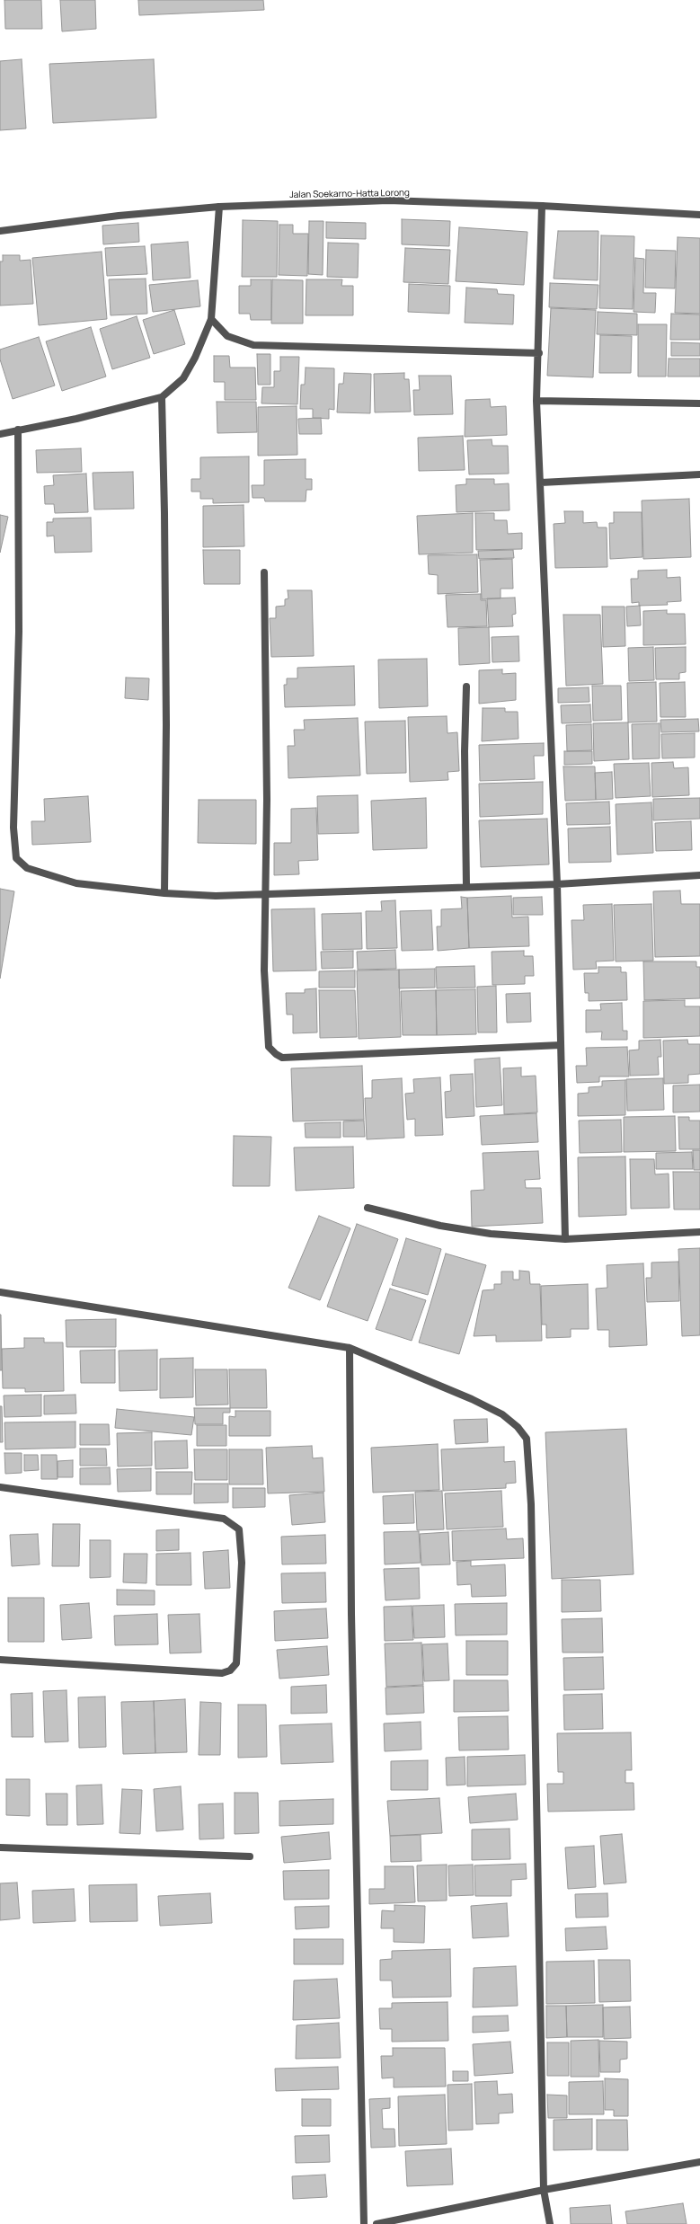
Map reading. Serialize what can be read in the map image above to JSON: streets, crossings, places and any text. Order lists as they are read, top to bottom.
{
  "streets": {
    "street": ["Jalan Soekarno-Hatta Lorong"]
  }
}
